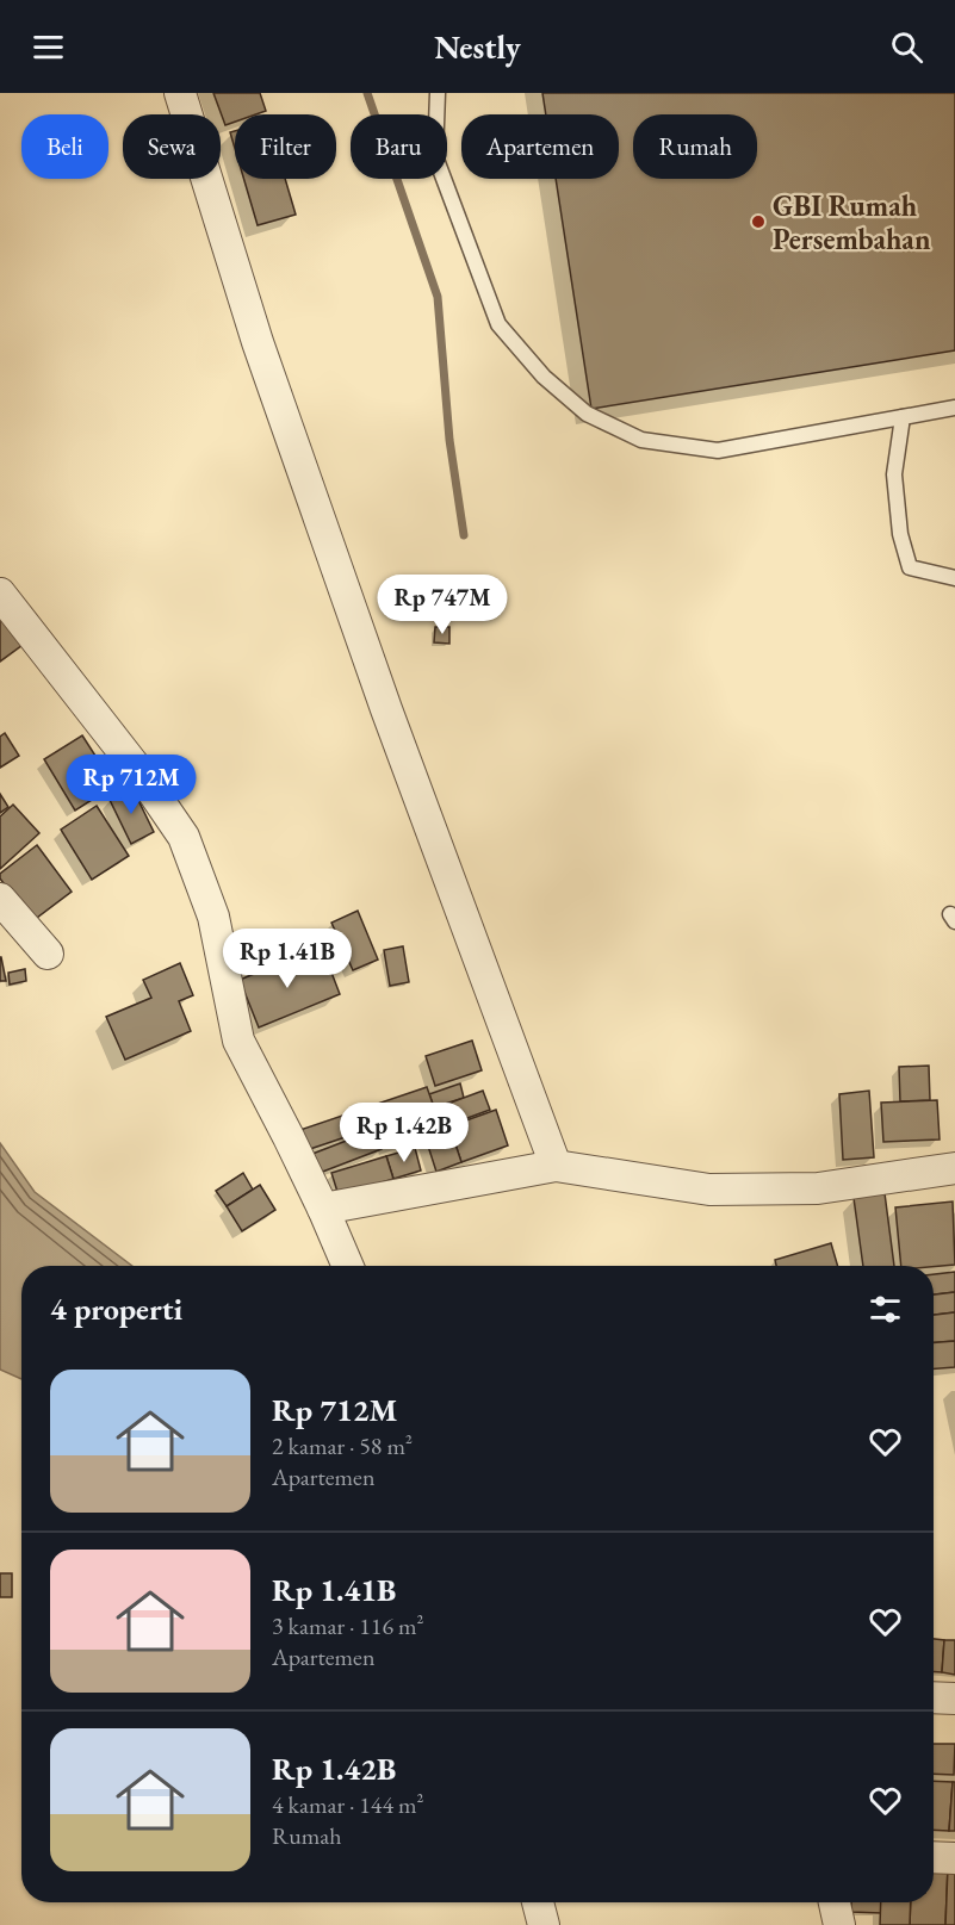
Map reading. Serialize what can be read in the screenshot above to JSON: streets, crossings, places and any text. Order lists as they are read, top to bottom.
{
  "places": ["GBI Rumah Persembahan"],
  "page": {
    "header": "Nestly",
    "chip": [
      "Beli",
      "Sewa",
      "Filter",
      "Baru",
      "Apartemen",
      "Rumah"
    ],
    "price": [
      "Rp 747M",
      "Rp 712M",
      "Rp 1.41B",
      "Rp 1.42B"
    ],
    "heading": "4 properti",
    "list": [
      {
        "name": "Rp 712M",
        "note": "2 kamar · 58 m² · Apartemen"
      },
      {
        "name": "Rp 1.41B",
        "note": "3 kamar · 116 m² · Apartemen"
      },
      {
        "name": "Rp 1.42B",
        "note": "4 kamar · 144 m² · Rumah"
      }
    ]
  }
}
